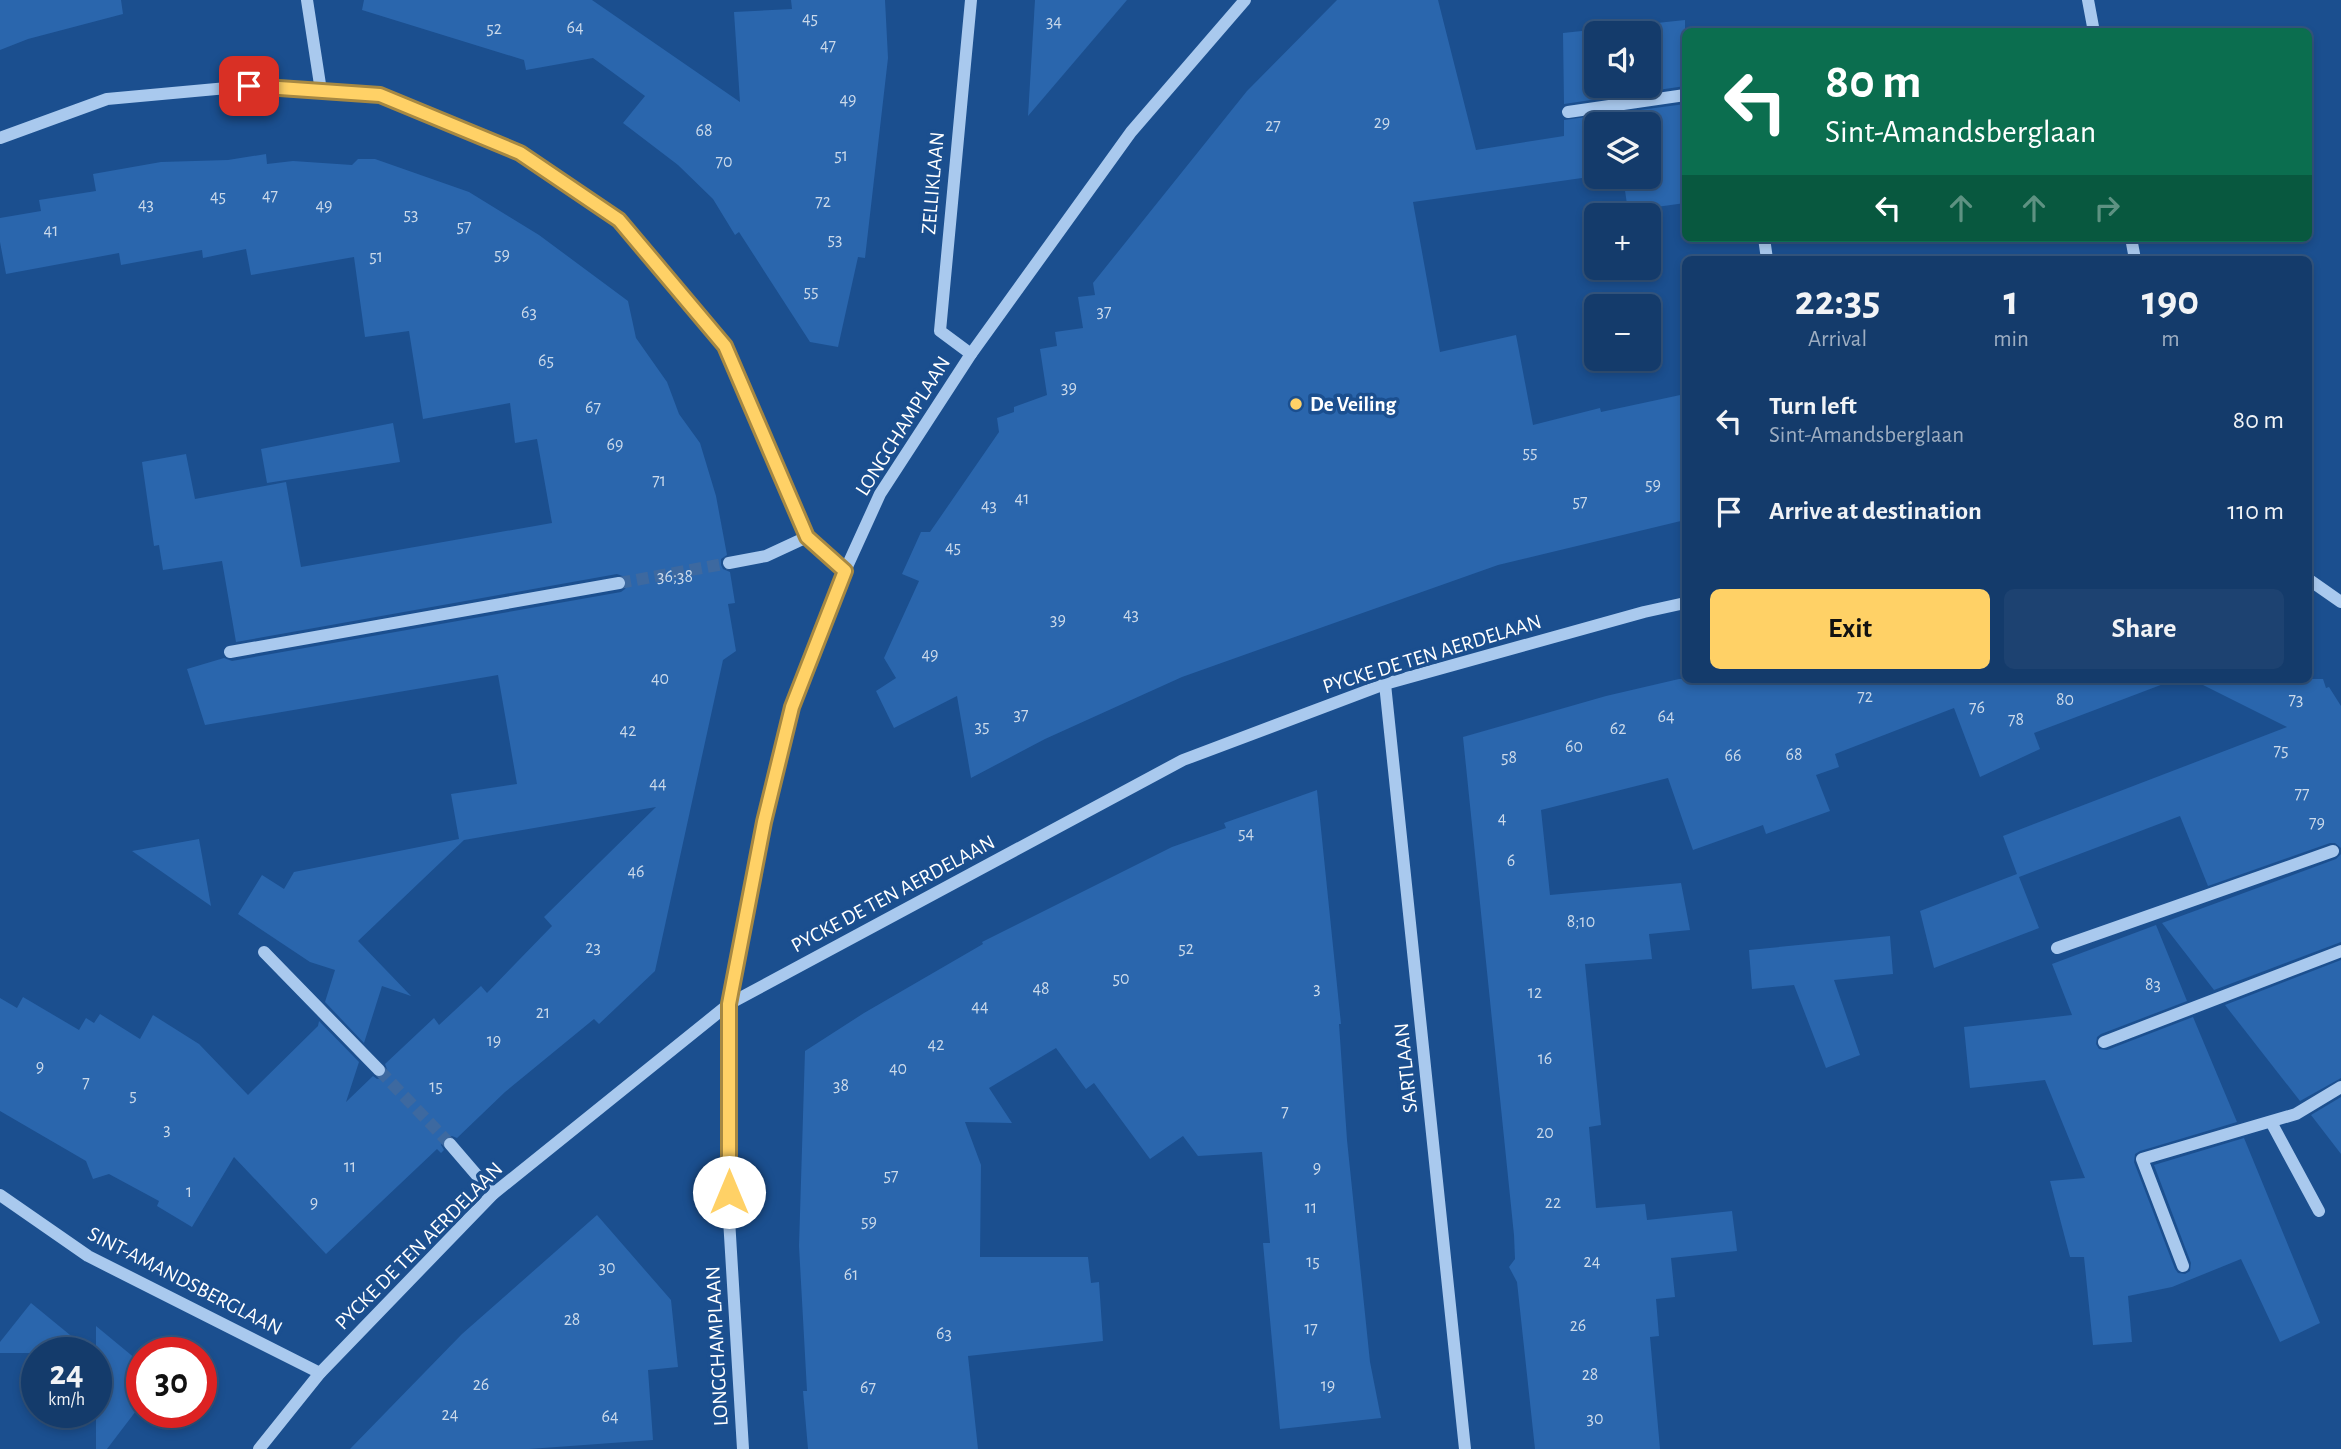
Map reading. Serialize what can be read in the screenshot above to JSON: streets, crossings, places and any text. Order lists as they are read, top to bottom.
{
  "streets": {
    "street": [
      "ZELLIKLAAN",
      "LONGCHAMPLAAN",
      "PYCKE DE TEN AERDELAAN",
      "SARTLAAN",
      "SINT-AMANDSBERGLAAN"
    ]
  },
  "crossings": [
    ["ZELLIKLAAN", "LONGCHAMPLAAN"],
    ["LONGCHAMPLAAN", "PYCKE DE TEN AERDELAAN"],
    ["PYCKE DE TEN AERDELAAN", "SARTLAAN"],
    ["PYCKE DE TEN AERDELAAN", "SINT-AMANDSBERGLAAN"]
  ],
  "places": ["De Veiling"],
  "house_numbers": [
    "45",
    "34",
    "64",
    "52",
    "47",
    "49",
    "29",
    "27",
    "68",
    "51",
    "70",
    "47",
    "45",
    "72",
    "43",
    "49",
    "53",
    "57",
    "41",
    "53",
    "59",
    "51",
    "55",
    "37",
    "63",
    "65",
    "39",
    "67",
    "69",
    "55",
    "71",
    "59",
    "41",
    "57",
    "43",
    "45",
    "36;38",
    "43",
    "39",
    "49",
    "40",
    "72",
    "80",
    "73",
    "76",
    "37",
    "64",
    "78",
    "35",
    "62",
    "42",
    "60",
    "75",
    "68",
    "66",
    "58",
    "44",
    "77",
    "4",
    "79",
    "54",
    "6",
    "46",
    "8;10",
    "23",
    "52",
    "50",
    "83",
    "48",
    "3",
    "12",
    "44",
    "21",
    "19",
    "42",
    "16",
    "9",
    "40",
    "7",
    "38",
    "15",
    "5",
    "7",
    "3",
    "20",
    "11",
    "9",
    "57",
    "1",
    "9",
    "22",
    "11",
    "59",
    "15",
    "24",
    "30",
    "61",
    "28",
    "26",
    "17",
    "63",
    "28",
    "26",
    "19",
    "67",
    "24",
    "64",
    "30"
  ],
  "page": {
    "map_buttons": ["+", "−"],
    "turn": ["80 m", "Sint-Amandsberglaan"],
    "eta": [
      "22:35",
      "Arrival",
      "1",
      "min",
      "190",
      "m"
    ],
    "list": [
      {
        "name": "Turn left",
        "note": "Sint-Amandsberglaan",
        "value": "80 m"
      },
      {
        "name": "Arrive at destination",
        "value": "110 m"
      }
    ],
    "buttons": ["Exit", "Share"],
    "speed": "24 km/h",
    "limit": "30"
  }
}
